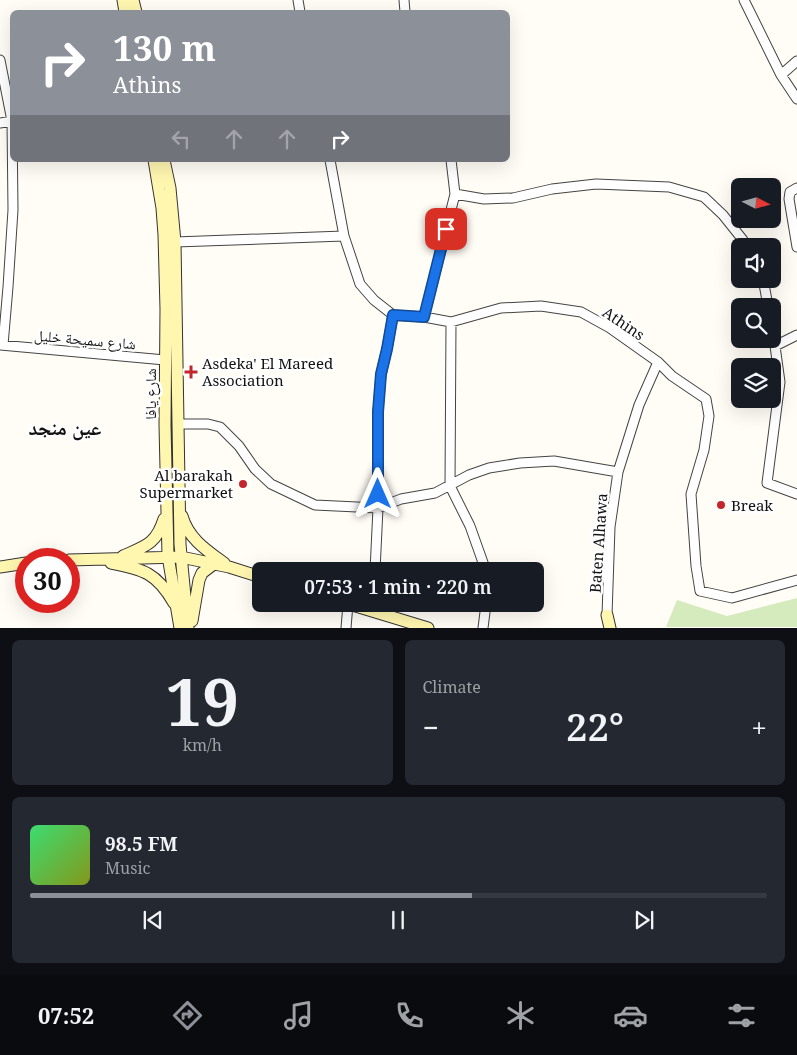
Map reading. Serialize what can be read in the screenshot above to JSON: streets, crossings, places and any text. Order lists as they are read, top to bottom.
{
  "streets": {
    "main road": ["شارع يافا"],
    "street": ["Athins", "شارع سميحة خليل", "Baten Alhawa"]
  },
  "crossings": [
    ["Athins", "Baten Alhawa"],
    ["شارع سميحة خليل", "شارع يافا"]
  ],
  "districts": ["عين منجد"],
  "places": {
    "health": ["Asdeka' El Mareed Association"],
    "other": ["Al barakah Supermarket", "Break"]
  },
  "north": "right",
  "page": {
    "turn": ["130 m", "Athins"],
    "limit": "30",
    "trip": "07:53 · 1 min · 220 m",
    "tile": [
      ["19", "km/h"],
      "Climate"
    ],
    "heat": ["−", "22°", "+"],
    "song": ["98.5 FM", "Music"],
    "tabs": "07:52"
  }
}
